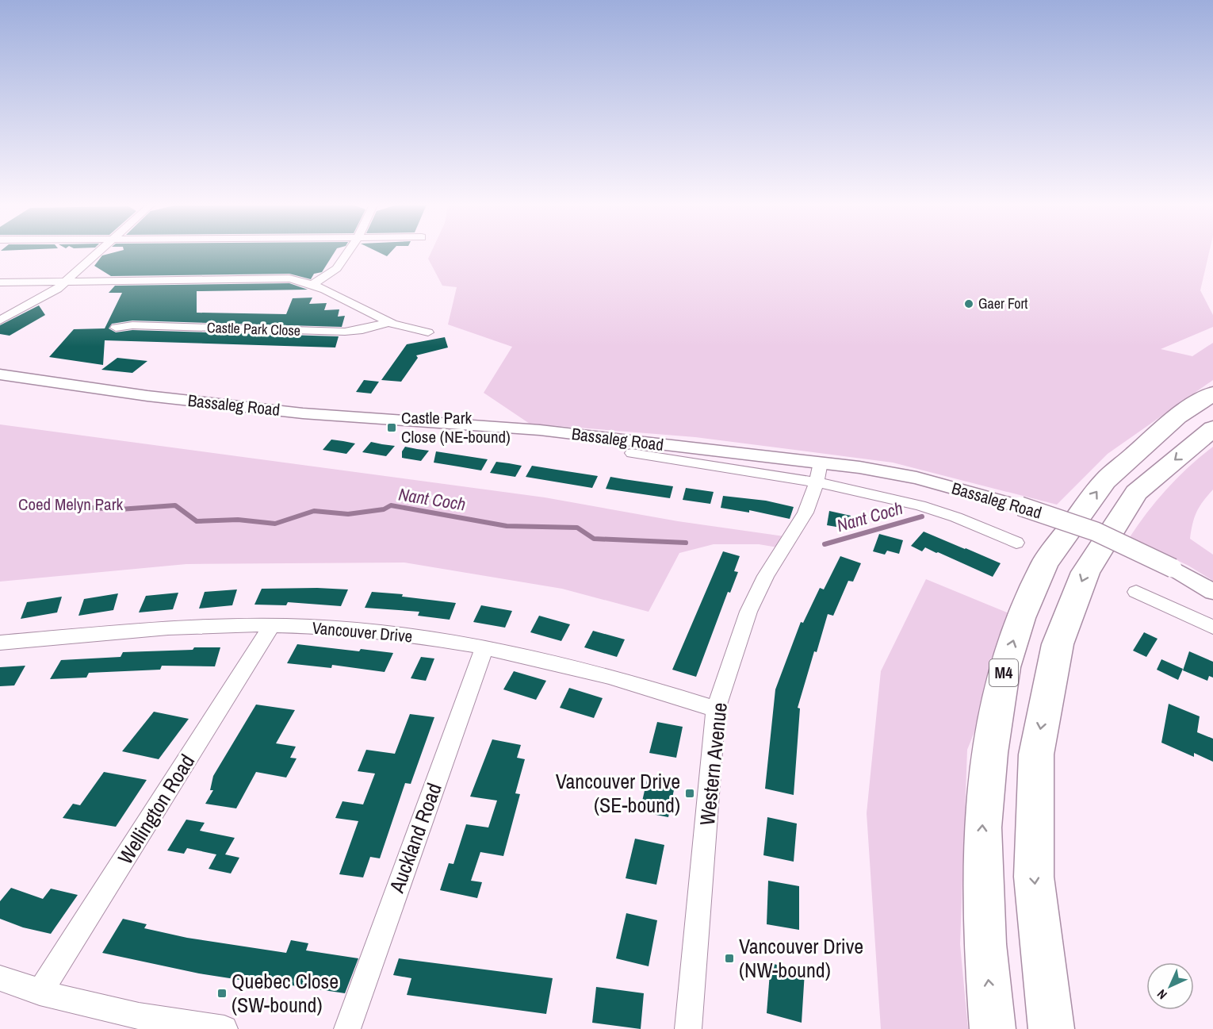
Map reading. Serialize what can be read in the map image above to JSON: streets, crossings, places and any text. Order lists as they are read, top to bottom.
{
  "streets": {
    "highway": ["M4"],
    "street": [
      "Castle Park Close",
      "Bassaleg Road",
      "Vancouver Drive",
      "Western Avenue",
      "Wellington Road",
      "Auckland Road"
    ]
  },
  "crossings": [
    ["Bassaleg Road", "Western Avenue"],
    ["Vancouver Drive", "Western Avenue"],
    ["Vancouver Drive", "Wellington Road"],
    ["Vancouver Drive", "Auckland Road"]
  ],
  "water": ["Nant Coch"],
  "parks": ["Coed Melyn Park"],
  "places": {
    "other": ["Gaer Fort"],
    "transit": [
      "Castle Park Close (NE-bound)",
      "Vancouver Drive (SE-bound)",
      "Vancouver Drive (NW-bound)",
      "Quebec Close (SW-bound)"
    ]
  },
  "north": "bottom left"
}
